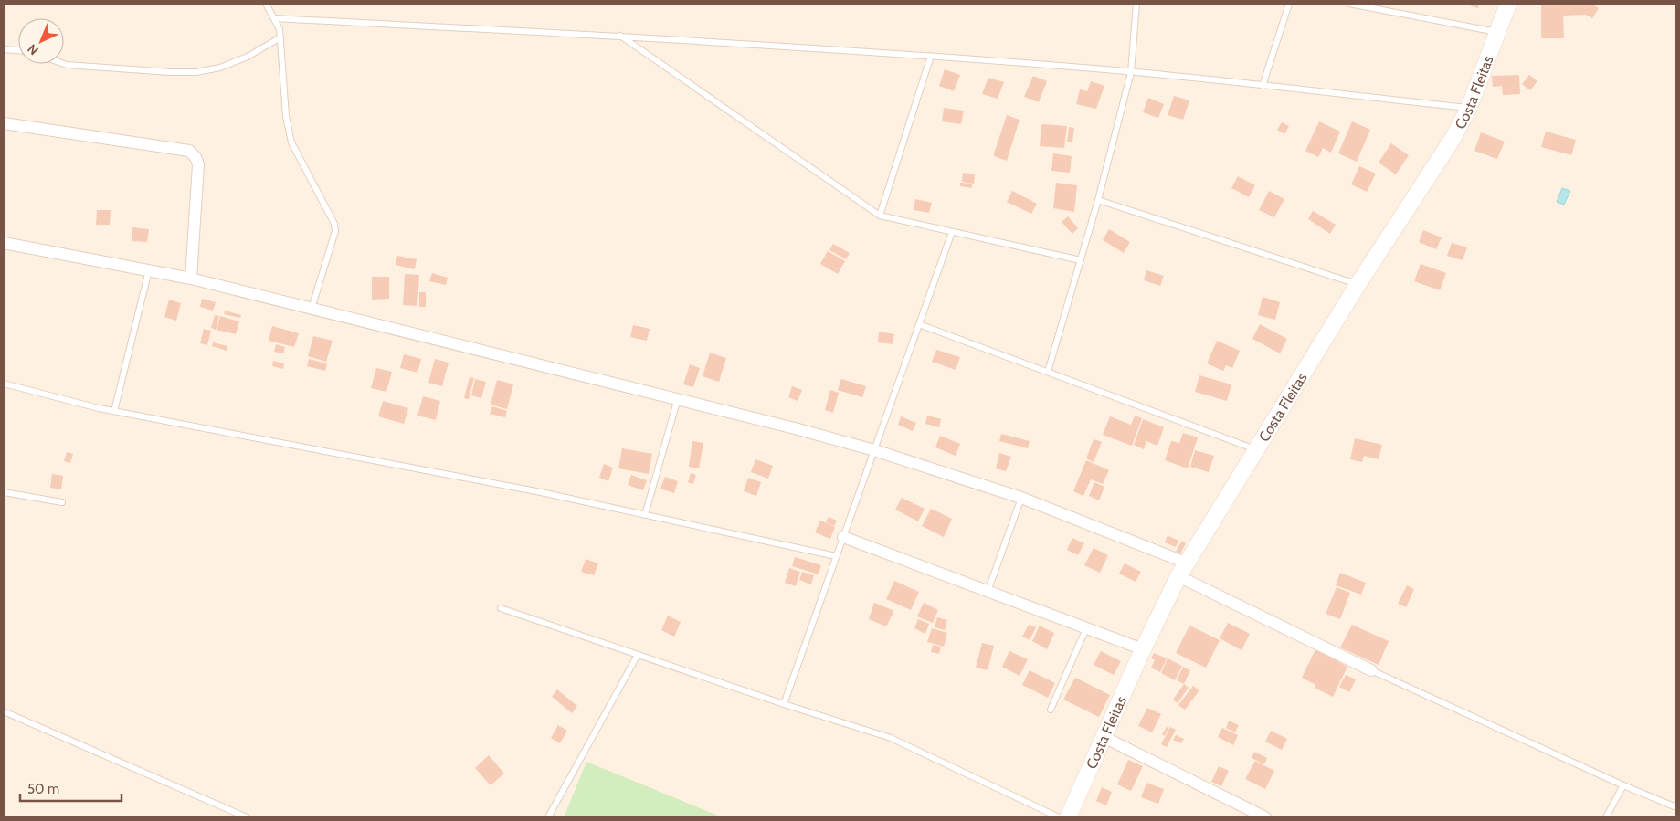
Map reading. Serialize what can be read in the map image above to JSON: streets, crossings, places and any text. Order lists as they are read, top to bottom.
{
  "streets": {
    "main road": ["Costa Fleitas"]
  },
  "scale_bar": "50 m",
  "north": "bottom left"
}
